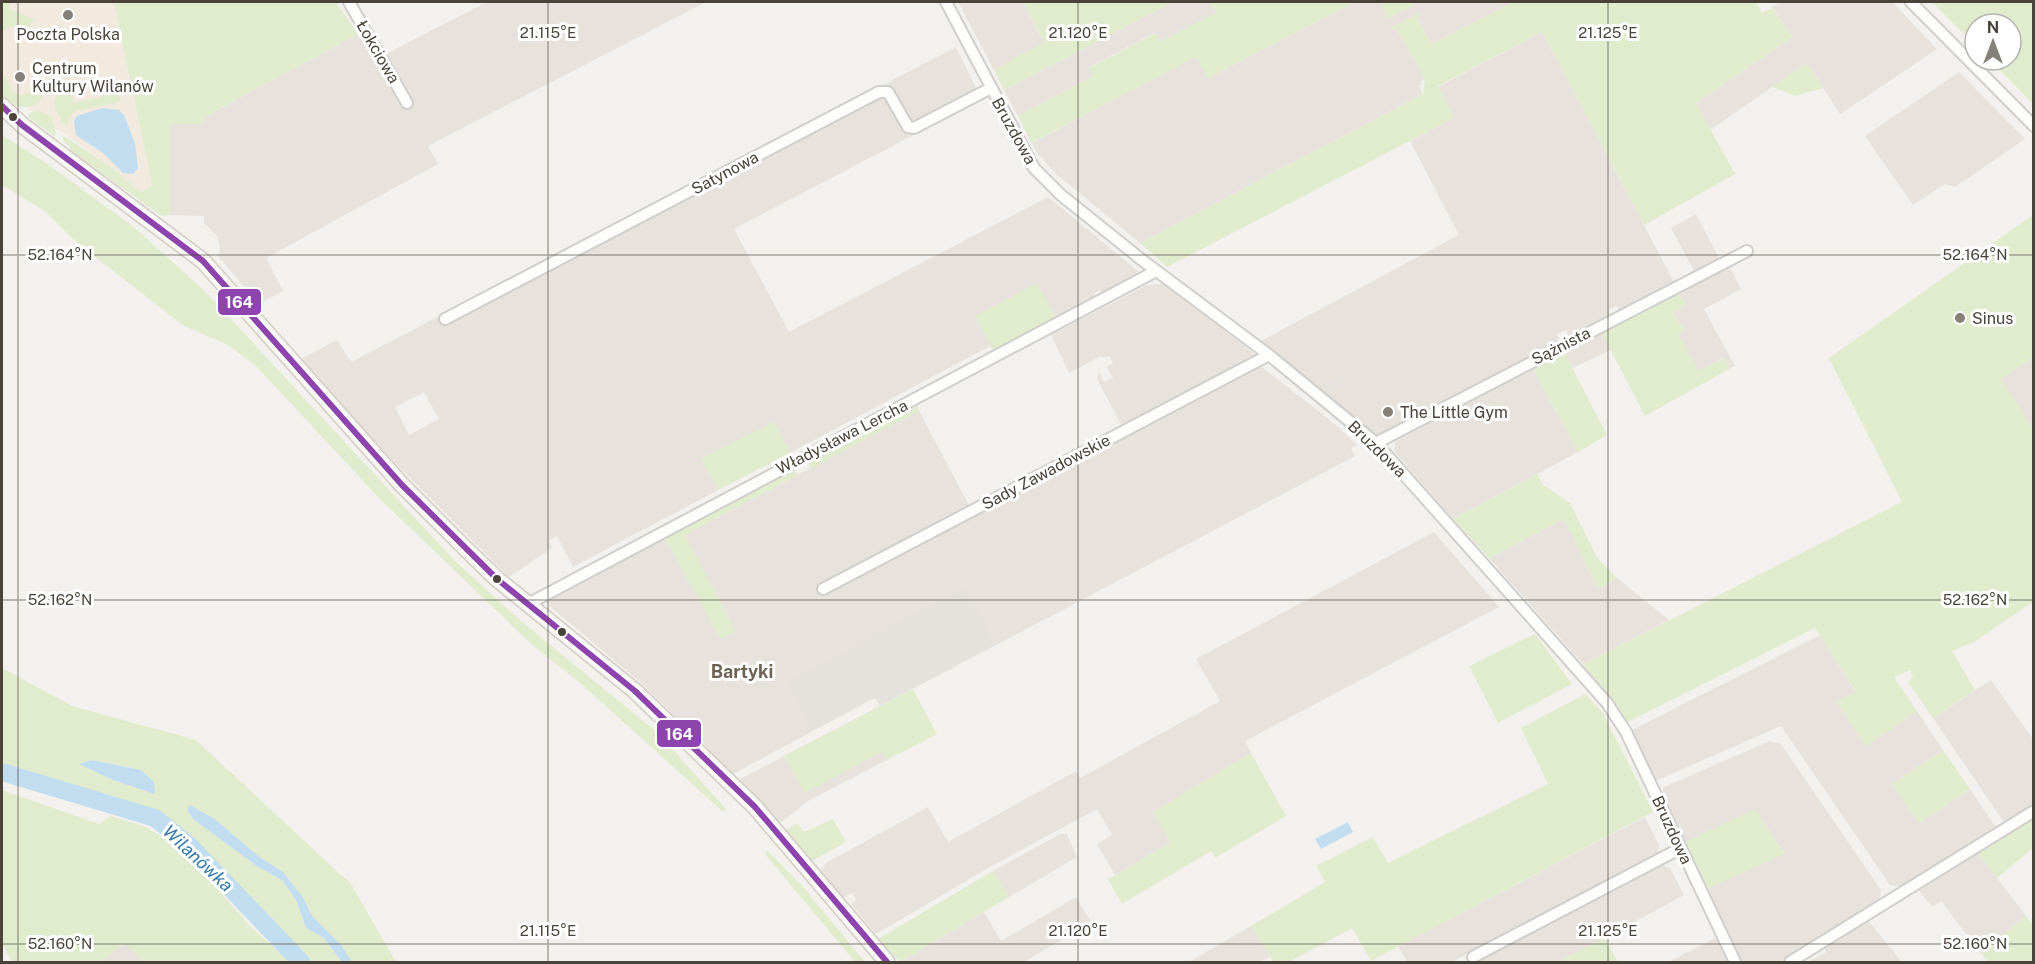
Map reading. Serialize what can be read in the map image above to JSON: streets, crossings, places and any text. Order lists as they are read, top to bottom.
{
  "streets": {
    "street": [
      "Łokciowa",
      "Bruzdowa",
      "Satynowa",
      "Sążnista",
      "Władysława Lercha",
      "Sady Zawadowskie"
    ]
  },
  "crossings": [
    ["Bruzdowa", "Satynowa"],
    ["Bruzdowa", "Sążnista"],
    ["Bruzdowa", "Władysława Lercha"],
    ["Bruzdowa", "Sady Zawadowskie"]
  ],
  "districts": ["Bartyki"],
  "water": ["Wilanówka"],
  "places": [
    "Poczta Polska",
    "Centrum Kultury Wilanów",
    "Sinus",
    "The Little Gym"
  ],
  "lines": ["transit line 164"],
  "north": "top",
  "coordinates": [
    "21.115°E",
    "21.120°E",
    "21.125°E",
    "52.164°N",
    "52.162°N",
    "52.160°N"
  ]
}
